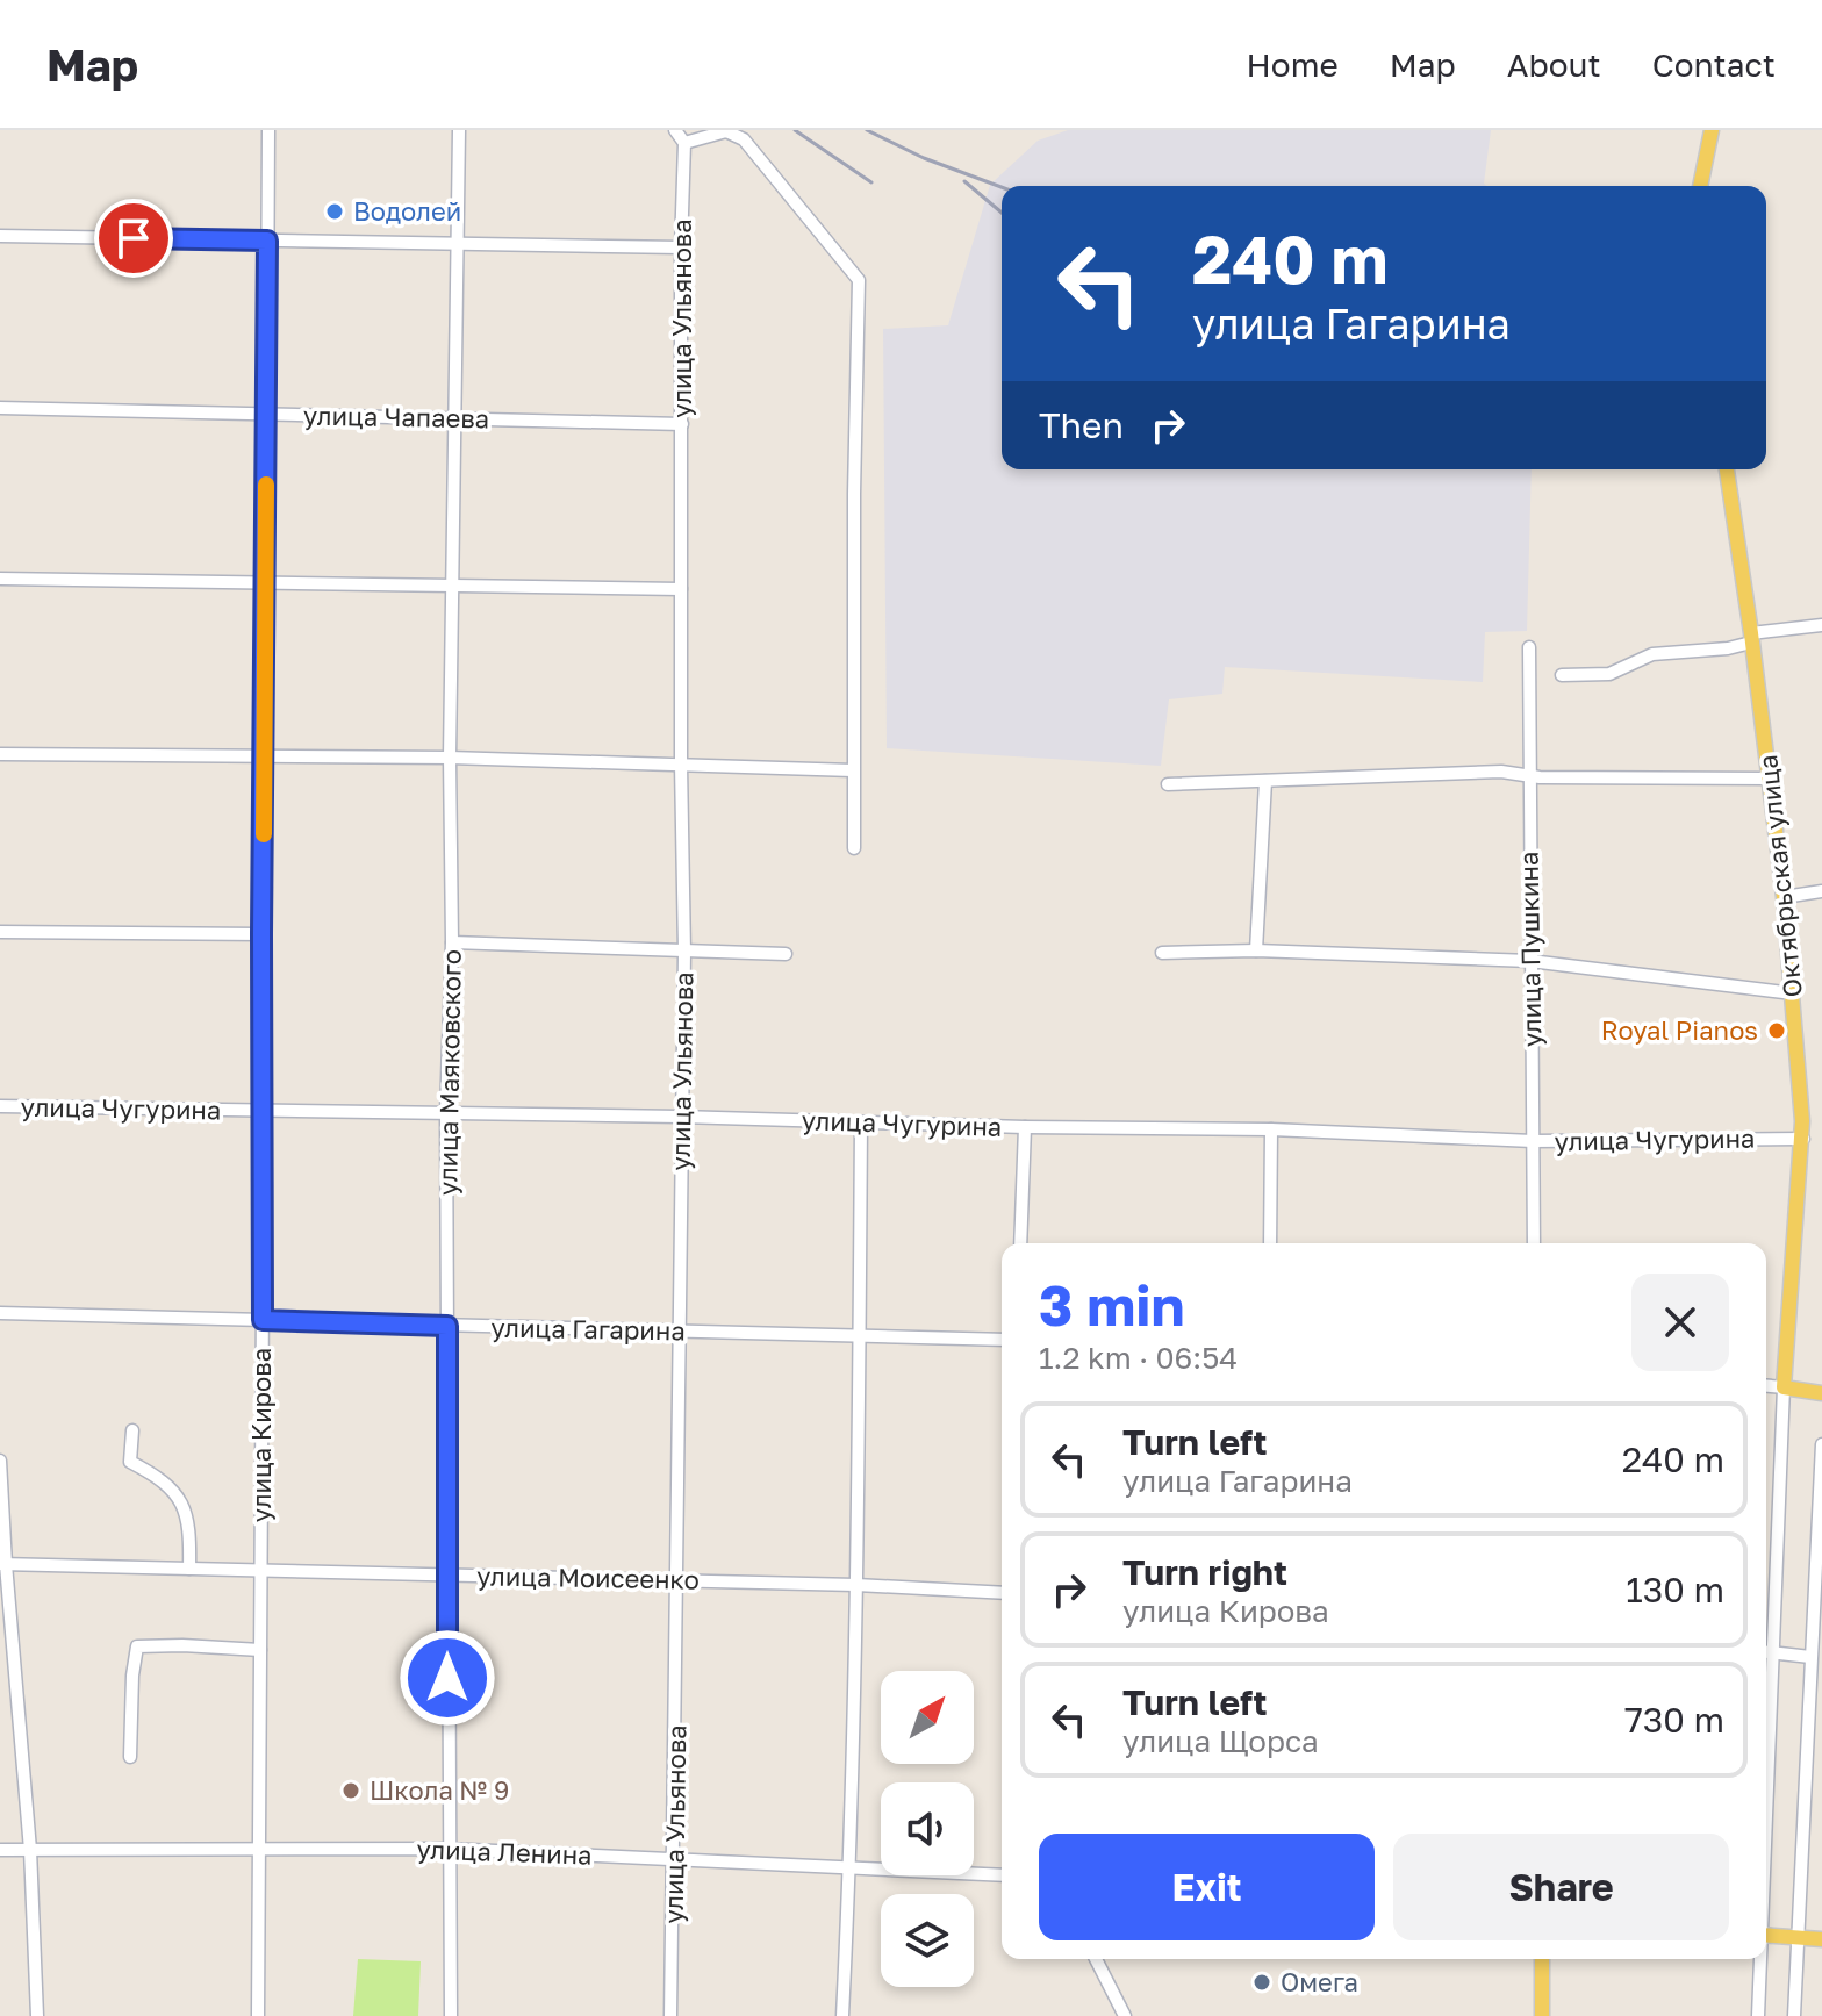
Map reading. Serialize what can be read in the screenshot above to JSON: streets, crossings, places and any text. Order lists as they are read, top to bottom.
{
  "streets": {
    "main road": ["Октябрьская улица"],
    "street": [
      "улица Ульянова",
      "улица Чапаева",
      "улица Пушкина",
      "улица Маяковского",
      "улица Чугурина",
      "улица Гагарина",
      "улица Кирова",
      "улица Моисеенко",
      "улица Ленина"
    ]
  },
  "crossings": [
    ["улица Ульянова", "улица Чапаева"],
    ["улица Ульянова", "улица Чугурина"],
    ["улица Ульянова", "улица Гагарина"],
    ["улица Ульянова", "улица Моисеенко"],
    ["улица Ульянова", "улица Ленина"],
    ["улица Чапаева", "улица Маяковского"],
    ["улица Чапаева", "улица Кирова"],
    ["Октябрьская улица", "улица Чугурина"],
    ["улица Пушкина", "улица Чугурина"],
    ["улица Маяковского", "улица Чугурина"],
    ["улица Маяковского", "улица Гагарина"],
    ["улица Маяковского", "улица Моисеенко"],
    ["улица Маяковского", "улица Ленина"],
    ["улица Чугурина", "улица Кирова"],
    ["улица Гагарина", "улица Кирова"],
    ["улица Кирова", "улица Моисеенко"],
    ["улица Кирова", "улица Ленина"]
  ],
  "places": [
    "Водолей",
    "Royal Pianos",
    "Школа № 9",
    "Омега"
  ],
  "north": "top right",
  "page": {
    "header": "Map",
    "nav": [
      "Home",
      "Map",
      "About",
      "Contact"
    ],
    "turn": ["240 m", "улица Гагарина"],
    "then": "Then",
    "heading": ["3 min", "1.2 km · 06:54"],
    "list": [
      {
        "name": "Turn left",
        "note": "улица Гагарина",
        "value": "240 m"
      },
      {
        "name": "Turn right",
        "note": "улица Кирова",
        "value": "130 m"
      },
      {
        "name": "Turn left",
        "note": "улица Щорса",
        "value": "730 m"
      }
    ],
    "buttons": ["Exit", "Share"]
  }
}
